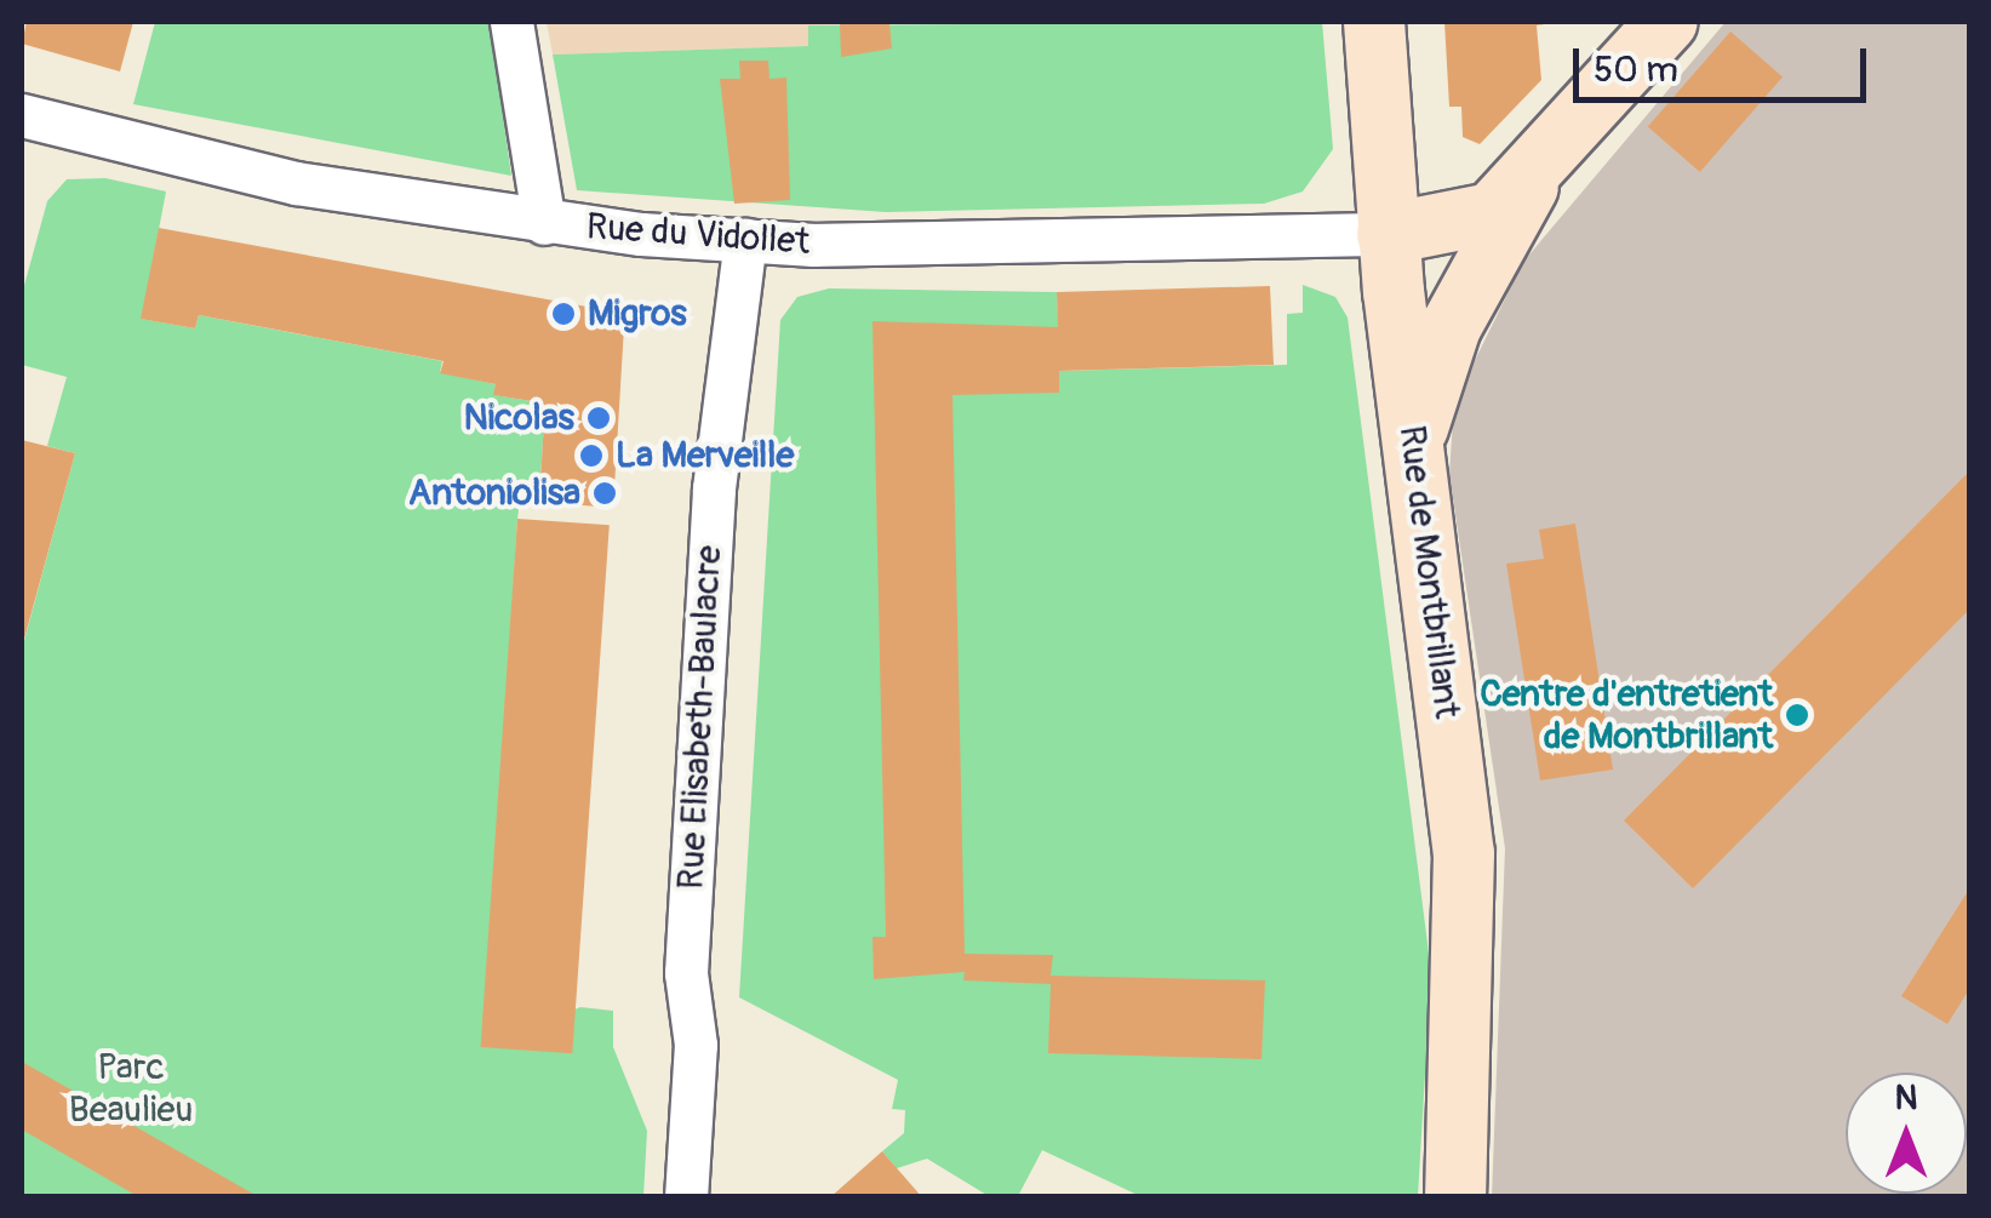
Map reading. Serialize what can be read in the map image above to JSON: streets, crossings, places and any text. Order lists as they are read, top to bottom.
{
  "streets": {
    "main road": ["Rue de Montbrillant"],
    "street": ["Rue du Vidollet", "Rue Elisabeth-Baulacre"]
  },
  "crossings": [
    ["Rue du Vidollet", "Rue de Montbrillant"],
    ["Rue du Vidollet", "Rue Elisabeth-Baulacre"]
  ],
  "parks": ["Parc Beaulieu"],
  "places": [
    "Migros",
    "Nicolas",
    "La Merveille",
    "Antoniolisa",
    "Centre d'entretient de Montbrillant"
  ],
  "scale_bar": "50 m",
  "north": "top"
}
